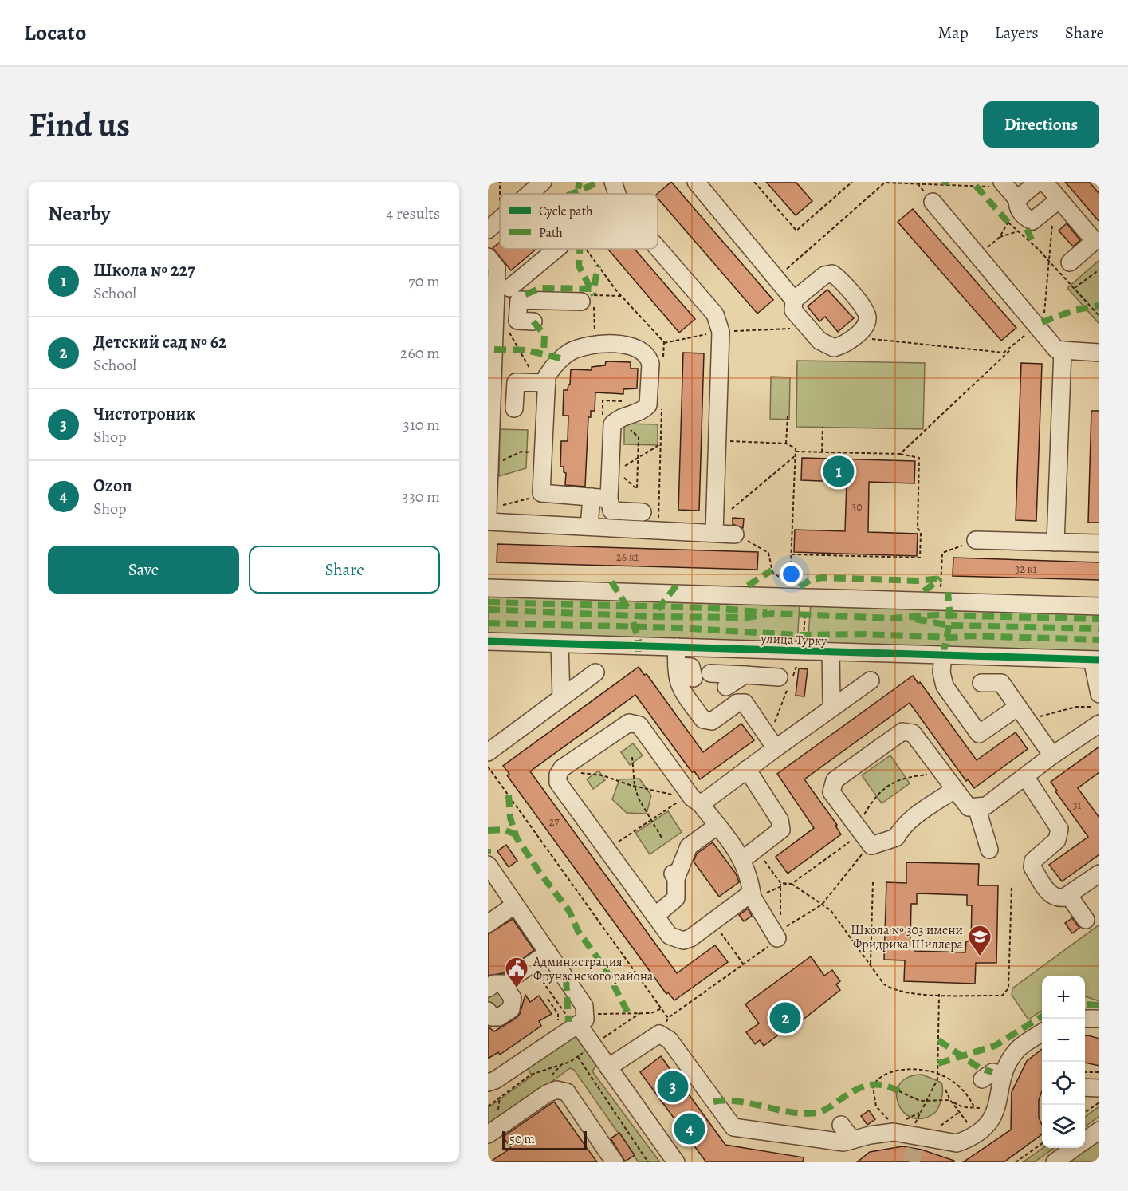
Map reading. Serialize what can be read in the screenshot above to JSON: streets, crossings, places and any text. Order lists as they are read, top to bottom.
{
  "streets": {
    "street": ["улица Турку"]
  },
  "places": {
    "school or university": ["Школа № 303 имени Фридриха Шиллера"],
    "public building": ["Администрация Фрунзенского района"]
  },
  "house_numbers": [
    "30",
    "26 к1",
    "32 к1",
    "31",
    "27"
  ],
  "legend": ["Cycle path", "Path"],
  "scale_bar": "50 m",
  "page": {
    "header": "Locato",
    "nav": ["Map", "Layers", "Share"],
    "buttons": [
      "Directions",
      ["Save", "Share"]
    ],
    "title": "Find us",
    "heading": ["Nearby", "4 results"],
    "list": [
      {
        "mark": "1",
        "name": "Школа № 227",
        "note": "School",
        "value": "70 m"
      },
      {
        "mark": "2",
        "name": "Детский сад № 62",
        "note": "School",
        "value": "260 m"
      },
      {
        "mark": "3",
        "name": "Чистотроник",
        "note": "Shop",
        "value": "310 m"
      },
      {
        "mark": "4",
        "name": "Ozon",
        "note": "Shop",
        "value": "330 m"
      }
    ],
    "pins": [
      "1",
      "2",
      "3",
      "4"
    ],
    "map_buttons": ["+", "−"],
    "scale": "50 m"
  }
}
